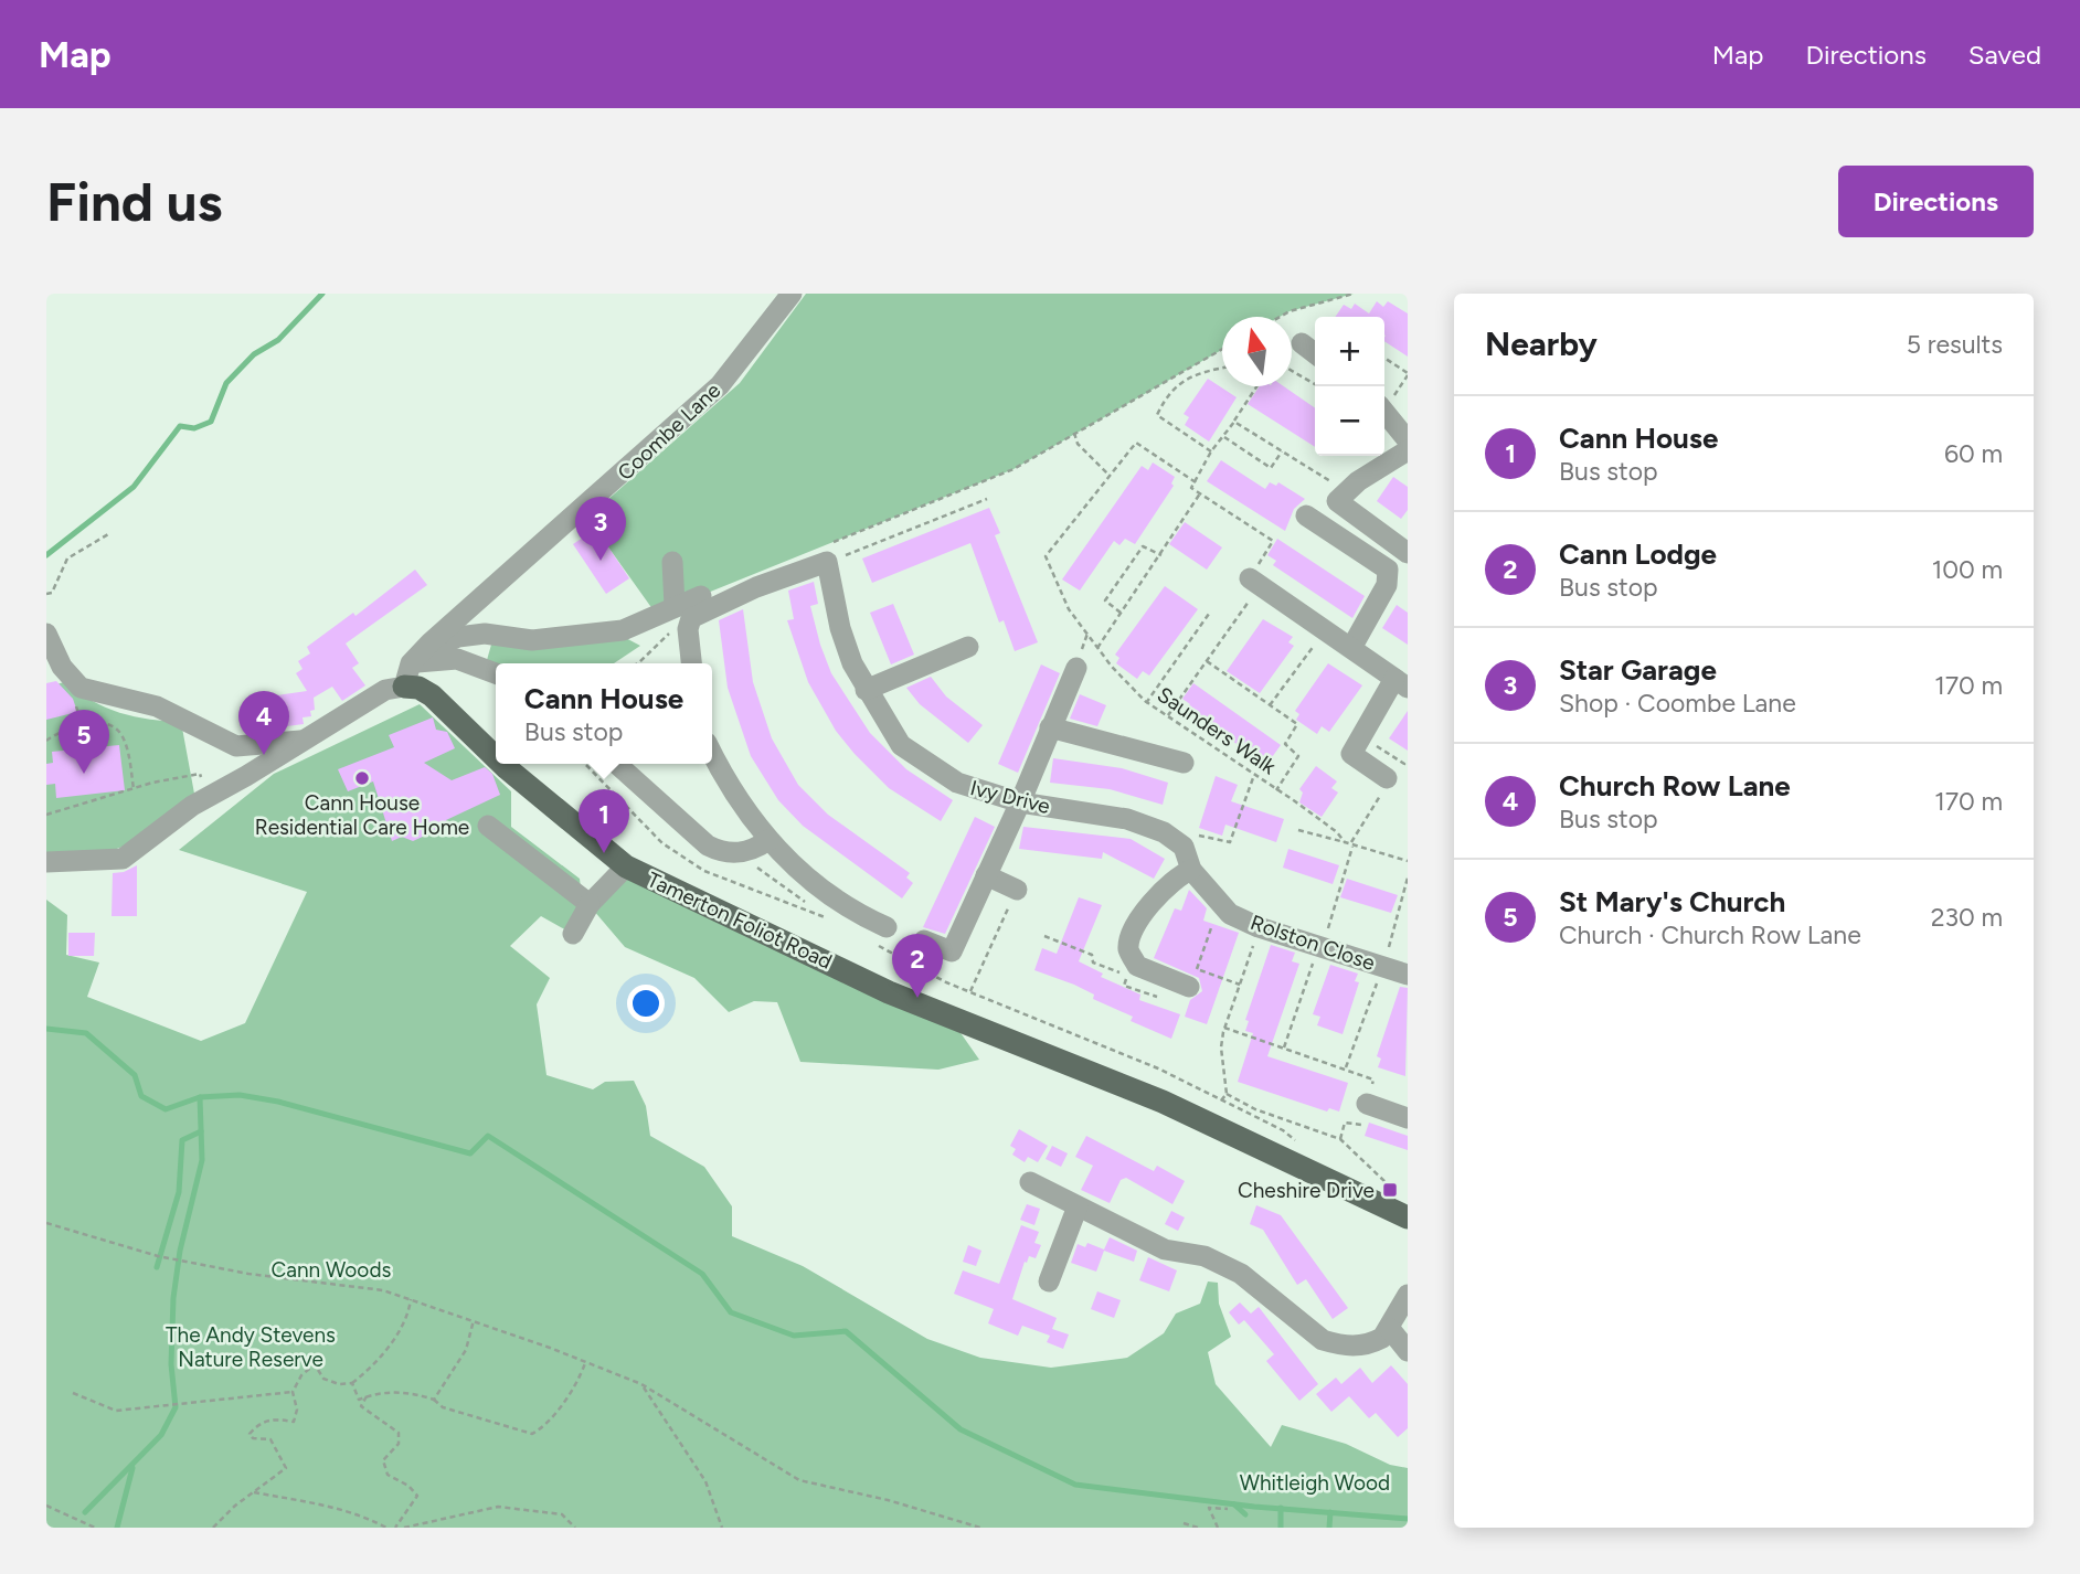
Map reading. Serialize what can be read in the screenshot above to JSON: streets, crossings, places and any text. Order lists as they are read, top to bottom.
{
  "streets": {
    "main road": ["Tamerton Foliot Road"],
    "street": ["Coombe Lane", "Ivy Drive", "Rolston Close"],
    "path": ["Saunders Walk"]
  },
  "crossings": [
    ["Coombe Lane", "Tamerton Foliot Road"],
    ["Ivy Drive", "Rolston Close"]
  ],
  "parks": ["Cann Woods", "The Andy Stevens Nature Reserve", "Whitleigh Wood"],
  "places": {
    "other": ["Cann House Residential Care Home"],
    "transit": ["Cheshire Drive"]
  },
  "north": "top",
  "page": {
    "header": "Map",
    "nav": ["Map", "Directions", "Saved"],
    "buttons": "Directions",
    "title": "Find us",
    "heading": ["Nearby", "5 results"],
    "map_buttons": ["+", "−"],
    "list": [
      {
        "mark": "1",
        "name": "Cann House",
        "note": "Bus stop",
        "value": "60 m"
      },
      {
        "mark": "2",
        "name": "Cann Lodge",
        "note": "Bus stop",
        "value": "100 m"
      },
      {
        "mark": "3",
        "name": "Star Garage",
        "note": "Shop · Coombe Lane",
        "value": "170 m"
      },
      {
        "mark": "4",
        "name": "Church Row Lane",
        "note": "Bus stop",
        "value": "170 m"
      },
      {
        "mark": "5",
        "name": "St Mary's Church",
        "note": "Church · Church Row Lane",
        "value": "230 m"
      }
    ],
    "pins": [
      "3",
      "4",
      "5",
      "1",
      "2"
    ],
    "popup": ["Cann House", "Bus stop"]
  }
}
